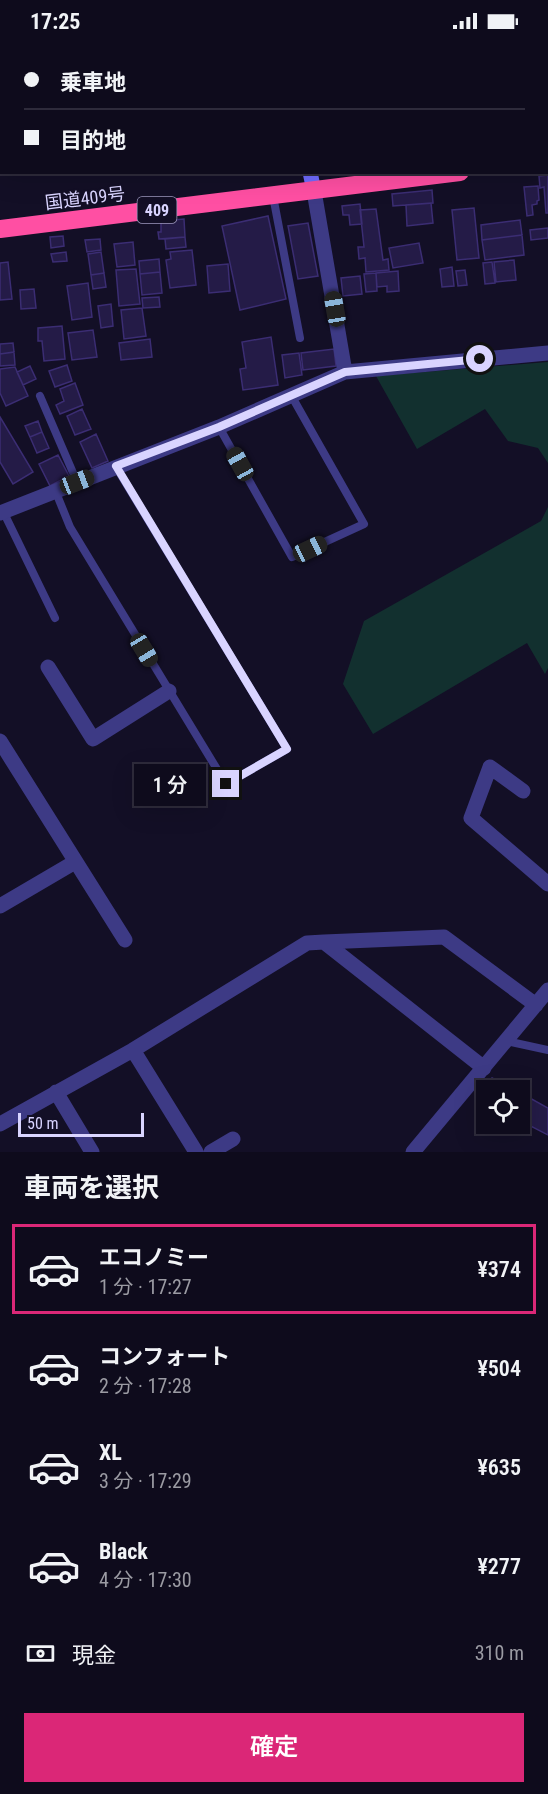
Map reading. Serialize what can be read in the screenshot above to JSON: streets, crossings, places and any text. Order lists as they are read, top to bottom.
{
  "streets": {
    "highway": ["国道409号", "409"]
  },
  "scale_bar": "50 m",
  "page": {
    "status": "17:25",
    "banner": ["乗車地", "目的地"],
    "bubble": "1 分",
    "scale": "50 m",
    "heading": "車両を選択",
    "list": [
      {
        "name": "エコノミー",
        "note": "1 分 · 17:27",
        "value": "¥374"
      },
      {
        "name": "コンフォート",
        "note": "2 分 · 17:28",
        "value": "¥504"
      },
      {
        "name": "XL",
        "note": "3 分 · 17:29",
        "value": "¥635"
      },
      {
        "name": "Black",
        "note": "4 分 · 17:30",
        "value": "¥277"
      }
    ],
    "pay": ["現金", "310 m"],
    "buttons": "確定"
  }
}
